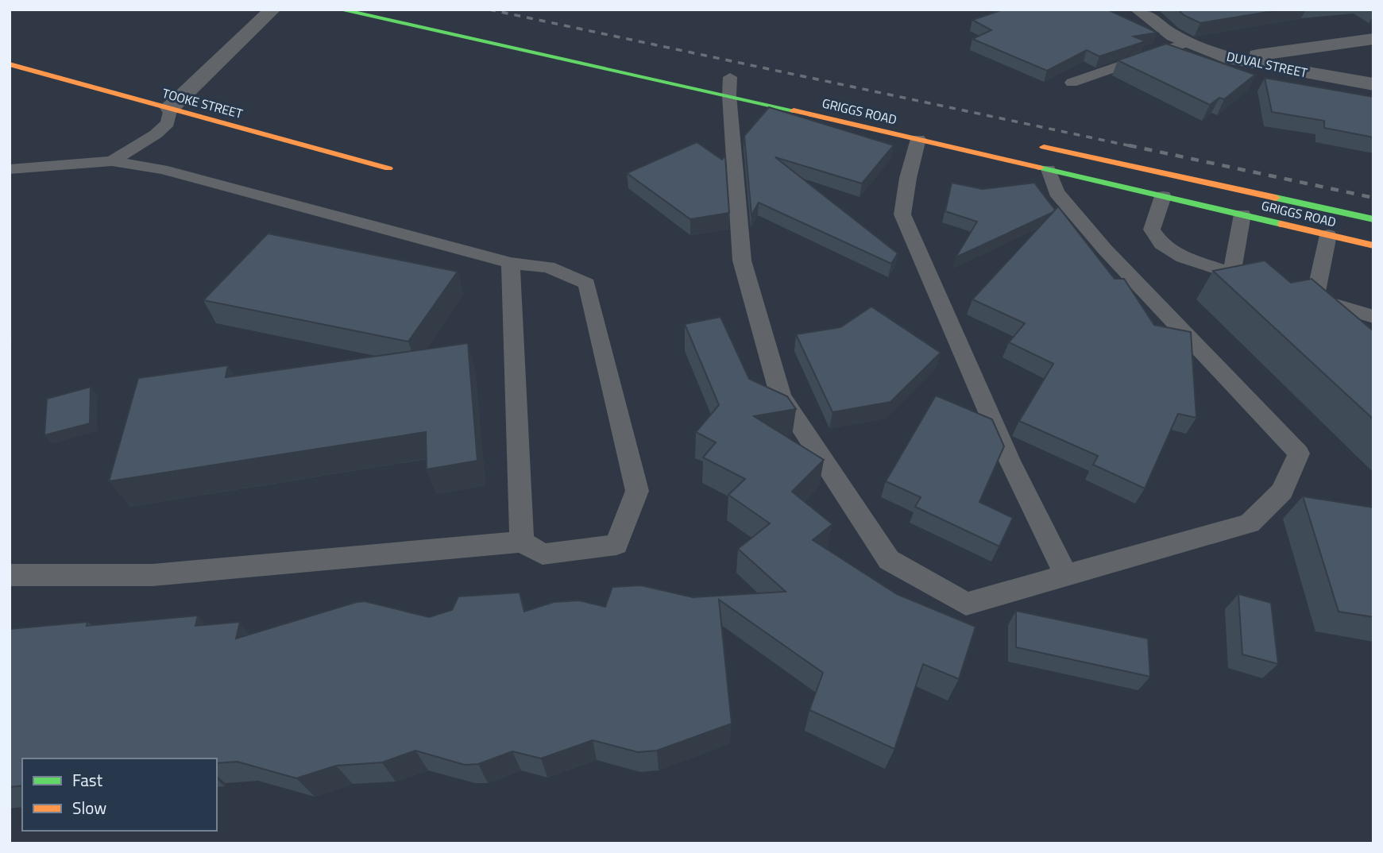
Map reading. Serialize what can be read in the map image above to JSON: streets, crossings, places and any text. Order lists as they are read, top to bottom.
{
  "streets": {
    "main road": ["TOOKE STREET", "GRIGGS ROAD"],
    "street": ["DUVAL STREET"]
  },
  "legend": ["Fast", "Slow"]
}
